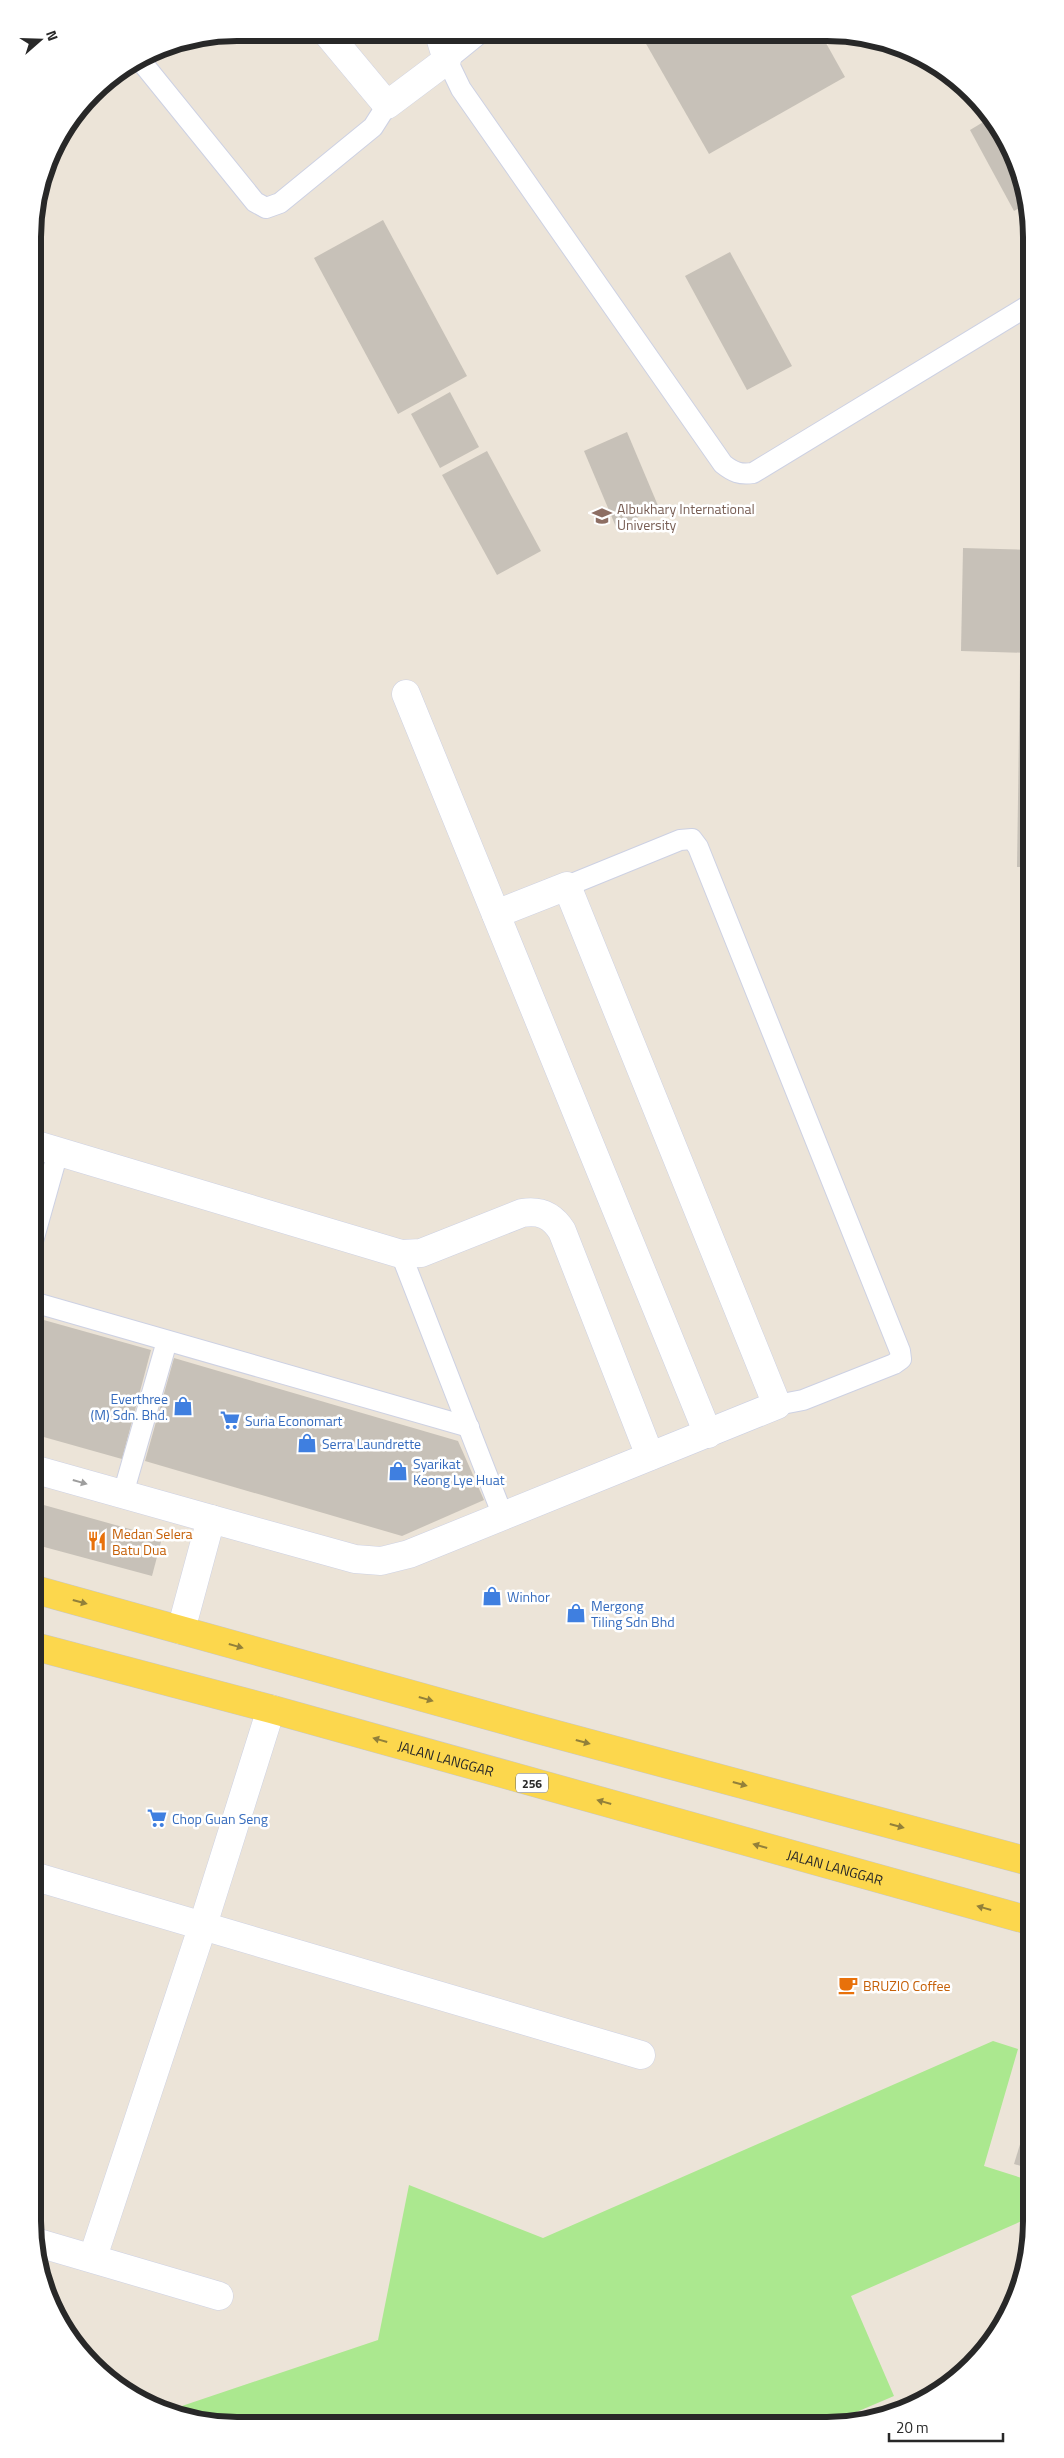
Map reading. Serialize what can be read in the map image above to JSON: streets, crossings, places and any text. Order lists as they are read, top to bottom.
{
  "streets": {
    "main road": ["JALAN LANGGAR", "256"]
  },
  "places": {
    "school or university": ["Albukhary International University"],
    "shop": [
      "Everthree (M) Sdn. Bhd.",
      "Serra Laundrette",
      "Syarikat Keong Lye Huat",
      "Winhor",
      "Mergong Tiling Sdn Bhd"
    ],
    "supermarket": ["Suria Economart", "Chop Guan Seng"],
    "restaurant": ["Medan Selera Batu Dua"],
    "cafe": ["BRUZIO Coffee"]
  },
  "scale_bar": "20 m",
  "north": "right"
}
